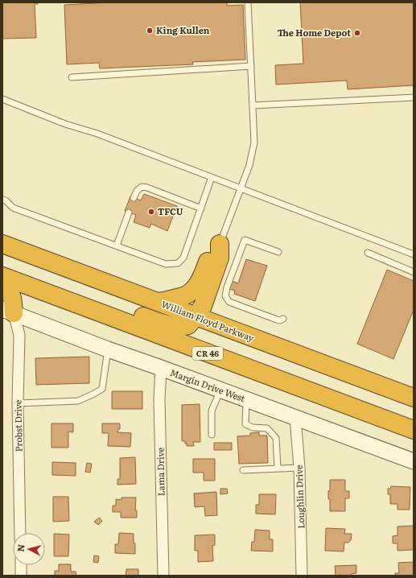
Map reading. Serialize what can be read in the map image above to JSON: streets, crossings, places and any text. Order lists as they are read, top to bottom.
{
  "streets": {
    "highway": ["William Floyd Parkway", "CR 46"],
    "street": [
      "Margin Drive West",
      "Probst Drive",
      "Lama Drive",
      "Loughlin Drive"
    ]
  },
  "crossings": [
    ["Margin Drive West", "Probst Drive"],
    ["Margin Drive West", "Lama Drive"],
    ["Margin Drive West", "Loughlin Drive"]
  ],
  "places": ["King Kullen", "The Home Depot", "TFCU"],
  "north": "left"
}
